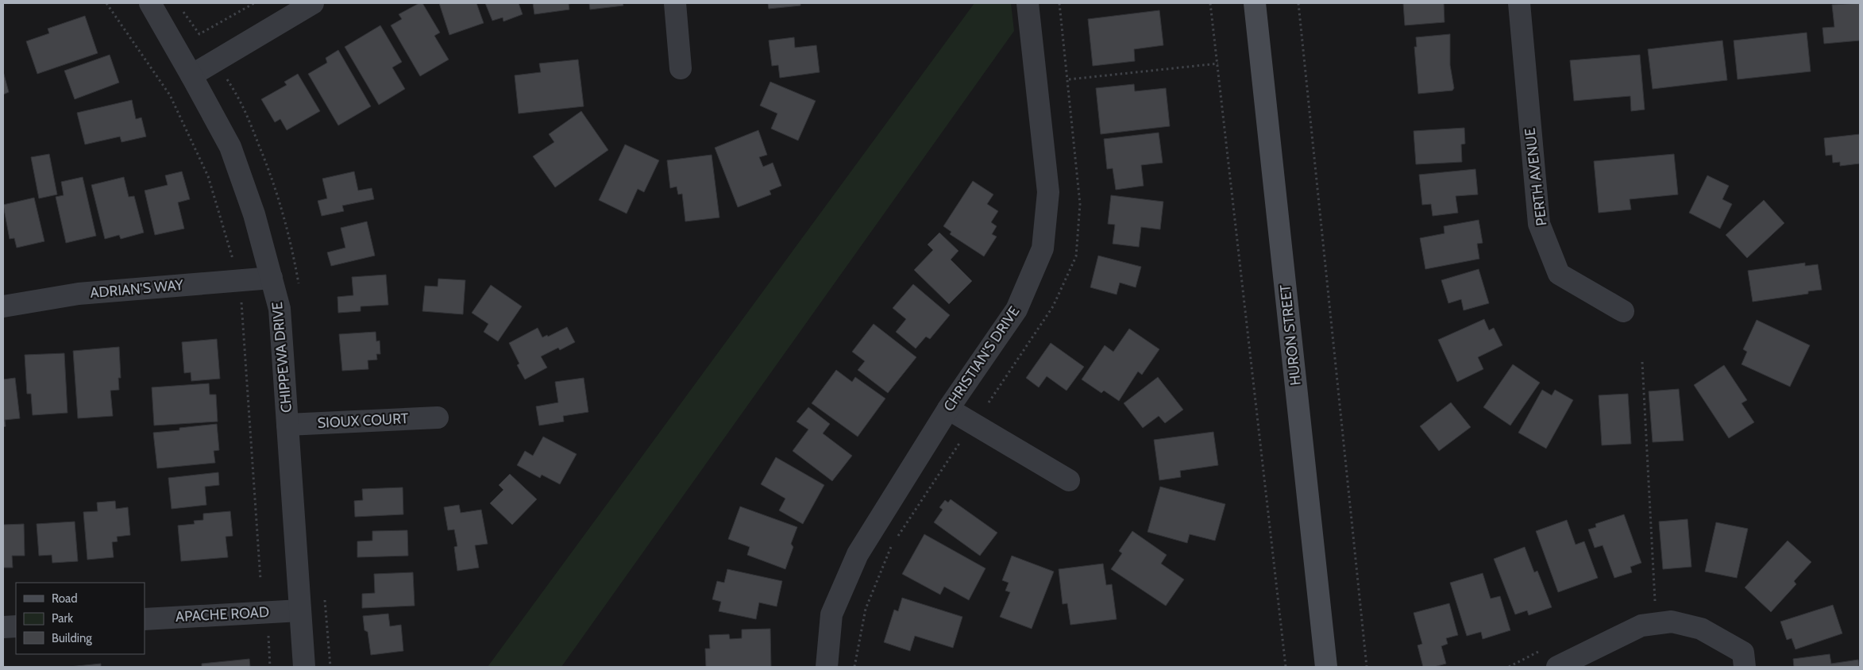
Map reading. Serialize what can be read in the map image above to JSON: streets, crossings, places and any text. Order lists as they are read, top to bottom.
{
  "streets": {
    "main road": ["HURON STREET"],
    "street": [
      "PERTH AVENUE",
      "ADRIAN'S WAY",
      "CHIPPEWA DRIVE",
      "CHRISTIAN'S DRIVE",
      "SIOUX COURT",
      "APACHE ROAD"
    ]
  },
  "crossings": [
    ["ADRIAN'S WAY", "CHIPPEWA DRIVE"],
    ["CHIPPEWA DRIVE", "SIOUX COURT"],
    ["CHIPPEWA DRIVE", "APACHE ROAD"]
  ],
  "legend": ["Road", "Park", "Building"]
}
